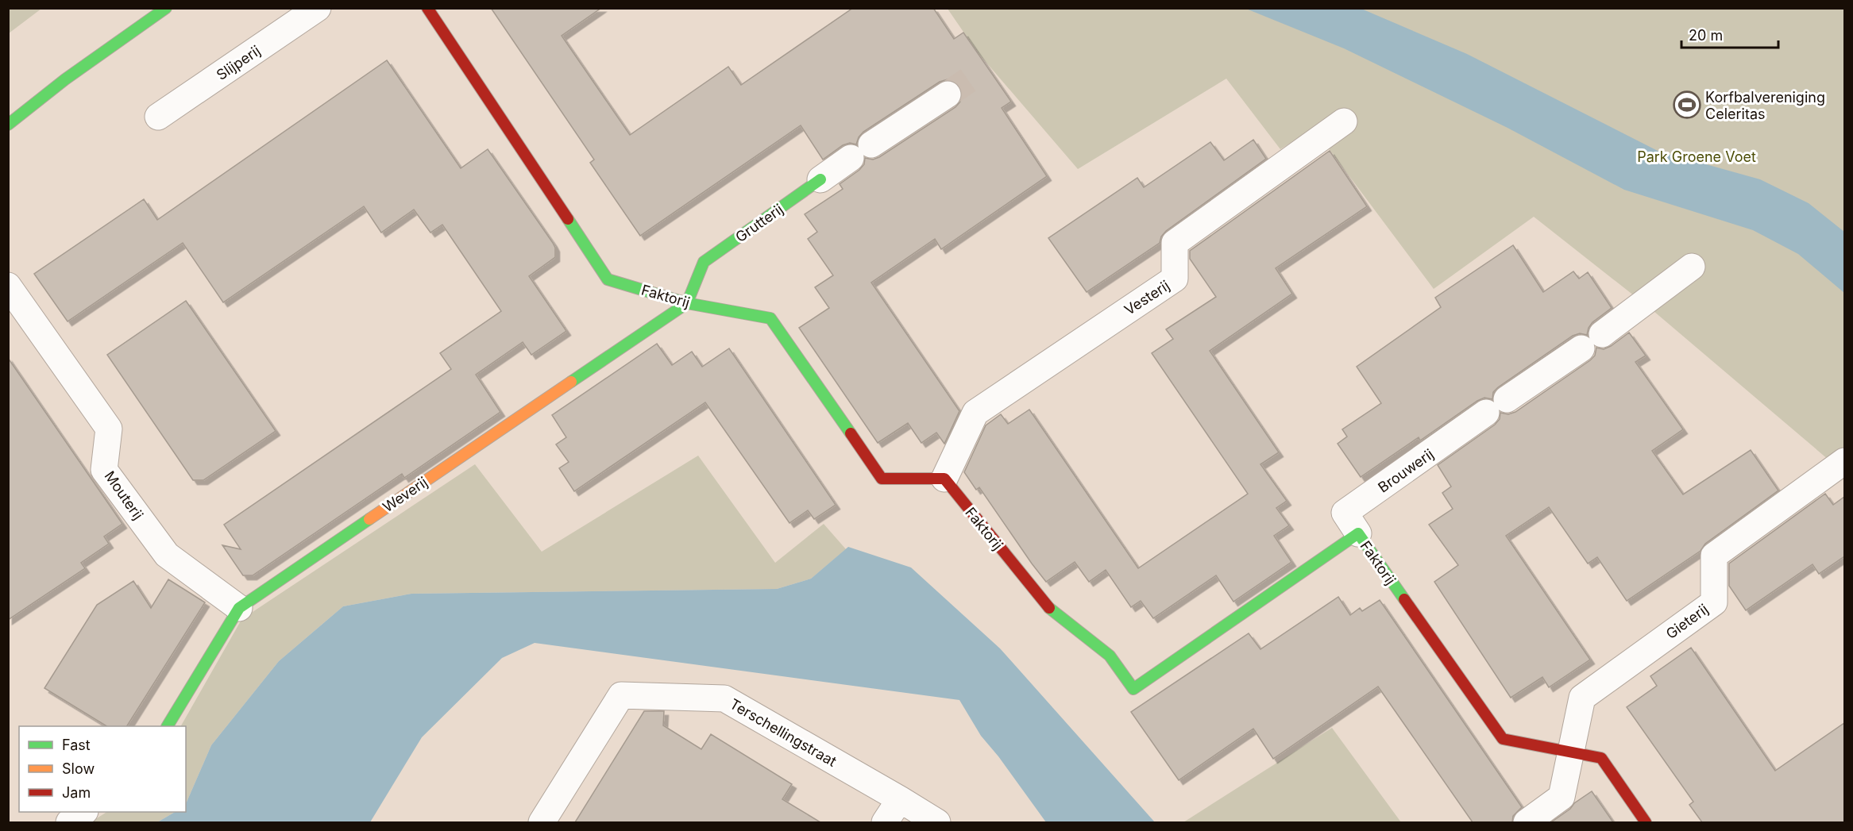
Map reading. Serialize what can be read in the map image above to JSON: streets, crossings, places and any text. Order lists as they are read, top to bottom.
{
  "streets": {
    "street": [
      "Slijperij",
      "Grutterij",
      "Faktorij",
      "Vesterij",
      "Brouwerij",
      "Weverij",
      "Mouterij",
      "Gieterij",
      "Terschellingstraat"
    ]
  },
  "crossings": [
    ["Grutterij", "Faktorij"],
    ["Grutterij", "Weverij"],
    ["Faktorij", "Vesterij"],
    ["Faktorij", "Brouwerij"],
    ["Faktorij", "Weverij"],
    ["Faktorij", "Gieterij"],
    ["Weverij", "Mouterij"]
  ],
  "parks": ["Park Groene Voet"],
  "places": {
    "sports": ["Korfbalvereniging Celeritas"]
  },
  "legend": ["Fast", "Slow", "Jam"],
  "scale_bar": "20 m"
}
